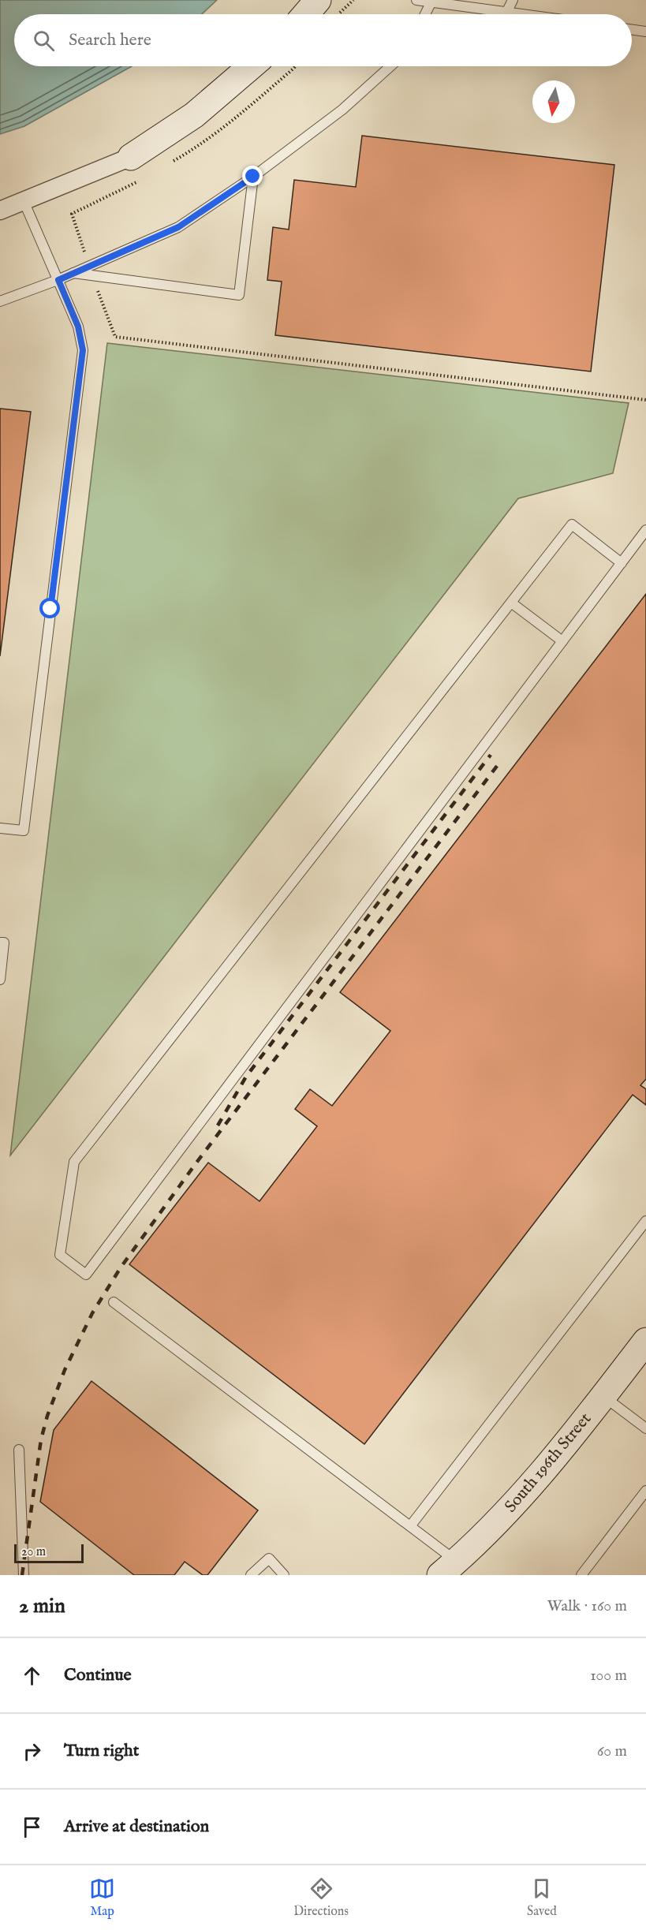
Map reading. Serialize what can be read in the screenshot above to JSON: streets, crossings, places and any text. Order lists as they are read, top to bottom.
{
  "streets": {
    "main road": ["South 196th Street"]
  },
  "scale_bar": "20 m",
  "north": "bottom",
  "page": {
    "search": "Search here",
    "scale": "20 m",
    "heading": ["2 min", "Walk · 160 m"],
    "list": [
      ["Continue", "100 m"],
      ["Turn right", "60 m"],
      "Arrive at destination"
    ],
    "nav": ["Map", "Directions", "Saved"]
  }
}
